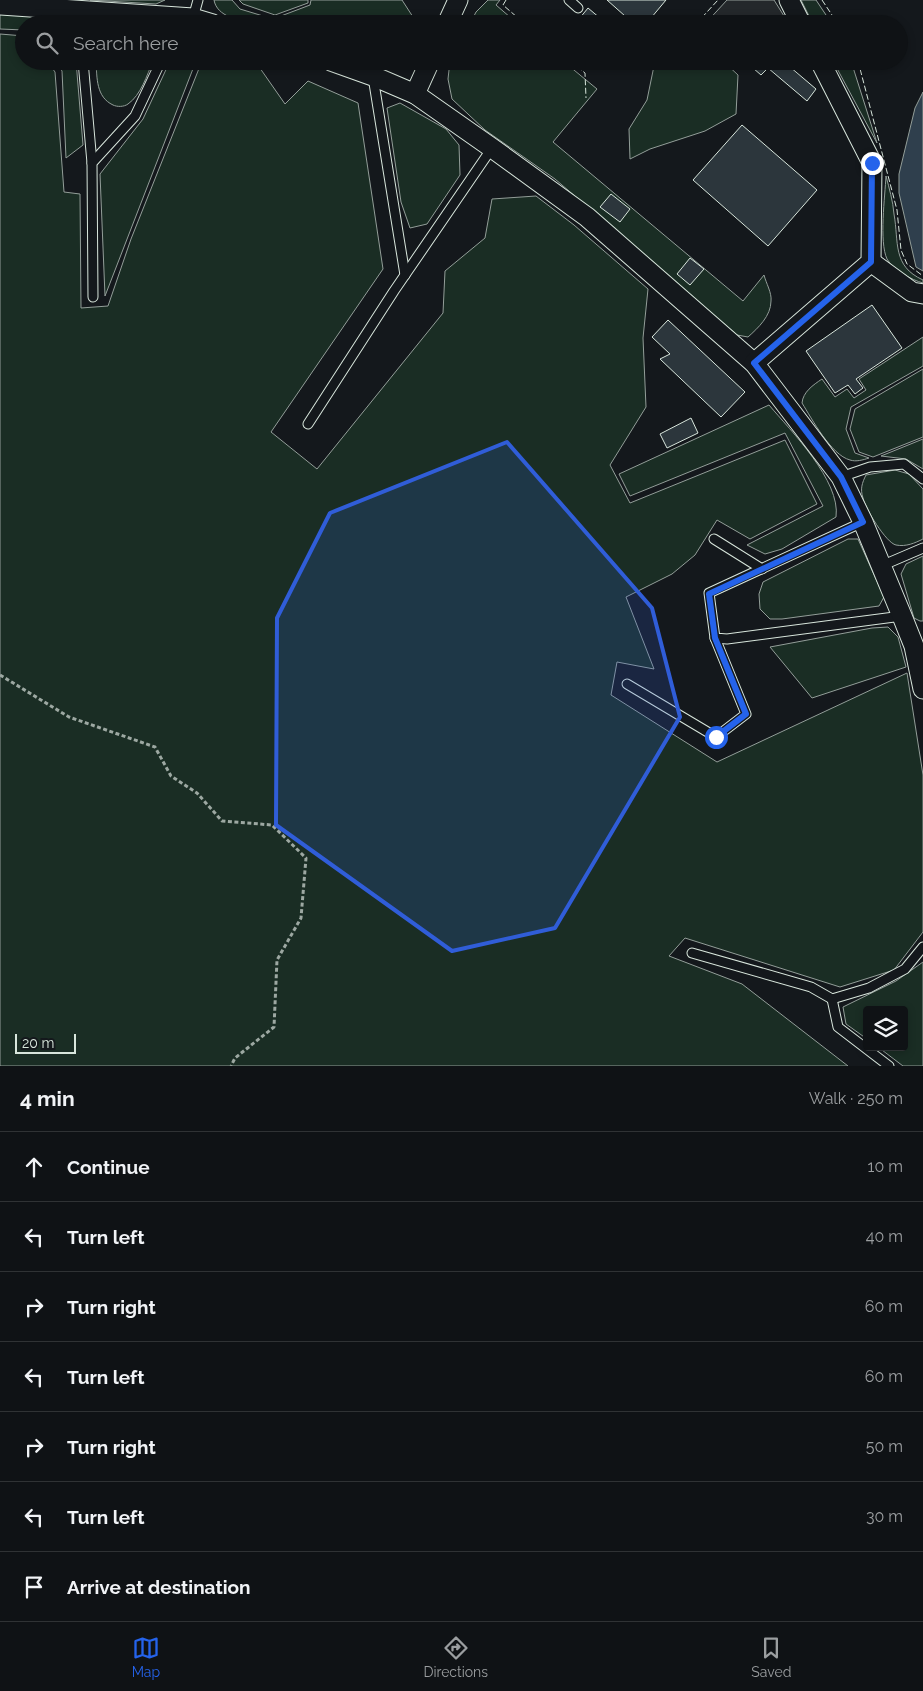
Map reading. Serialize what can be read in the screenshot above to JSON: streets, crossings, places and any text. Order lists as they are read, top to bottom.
{
  "scale_bar": "20 m",
  "page": {
    "search": "Search here",
    "scale": "20 m",
    "heading": ["4 min", "Walk · 250 m"],
    "list": [
      ["Continue", "10 m"],
      ["Turn left", "40 m"],
      ["Turn right", "60 m"],
      ["Turn left", "60 m"],
      ["Turn right", "50 m"],
      ["Turn left", "30 m"],
      "Arrive at destination"
    ],
    "nav": ["Map", "Directions", "Saved"]
  }
}
